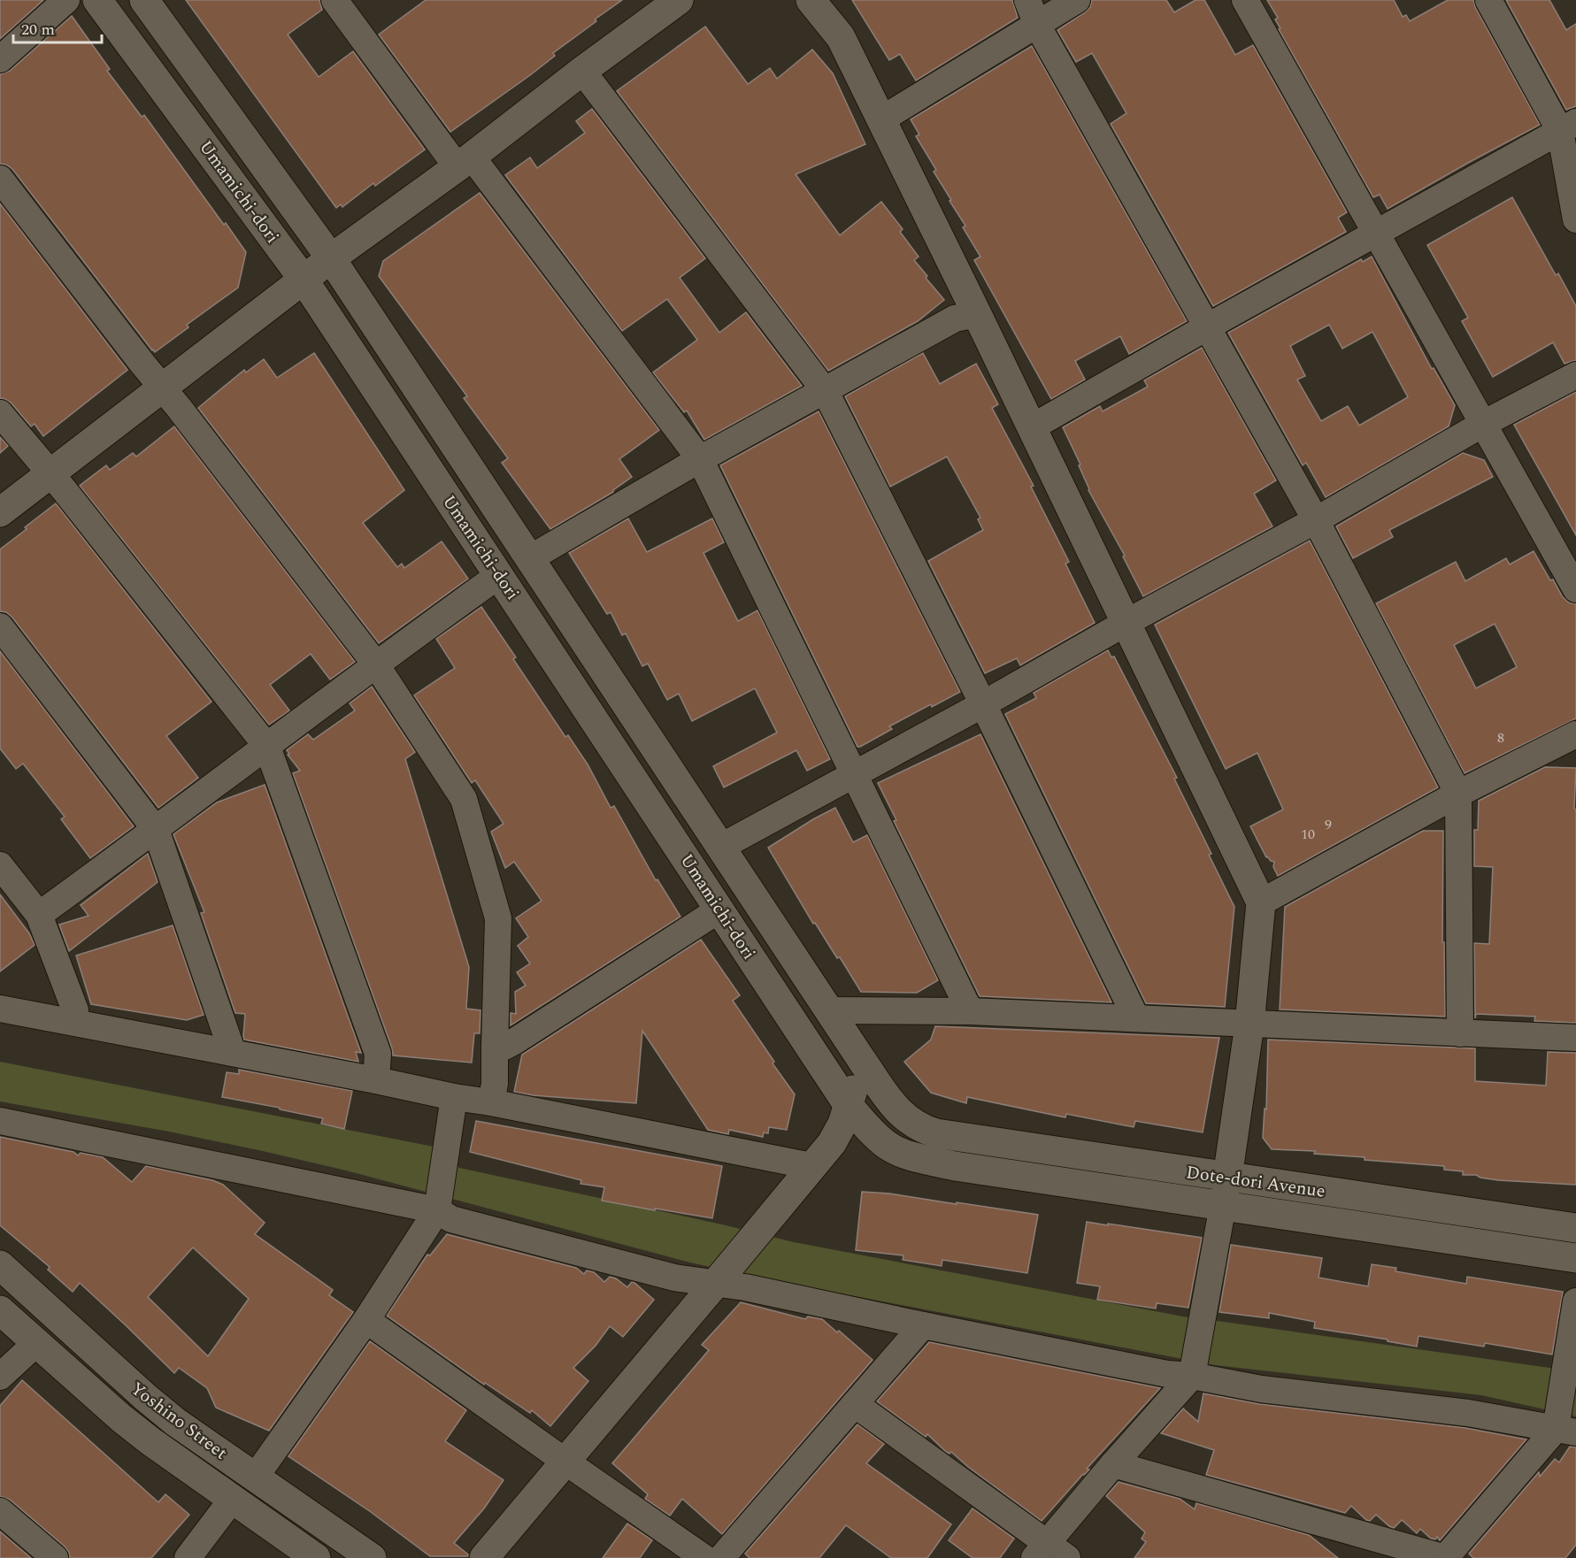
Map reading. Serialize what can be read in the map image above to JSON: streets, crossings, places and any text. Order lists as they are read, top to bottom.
{
  "streets": {
    "street": ["Umamichi-dori", "Dote-dori Avenue", "Yoshino Street"]
  },
  "crossings": [
    ["Umamichi-dori", "Dote-dori Avenue"]
  ],
  "house_numbers": ["8", "9", "10"],
  "scale_bar": "20 m"
}
